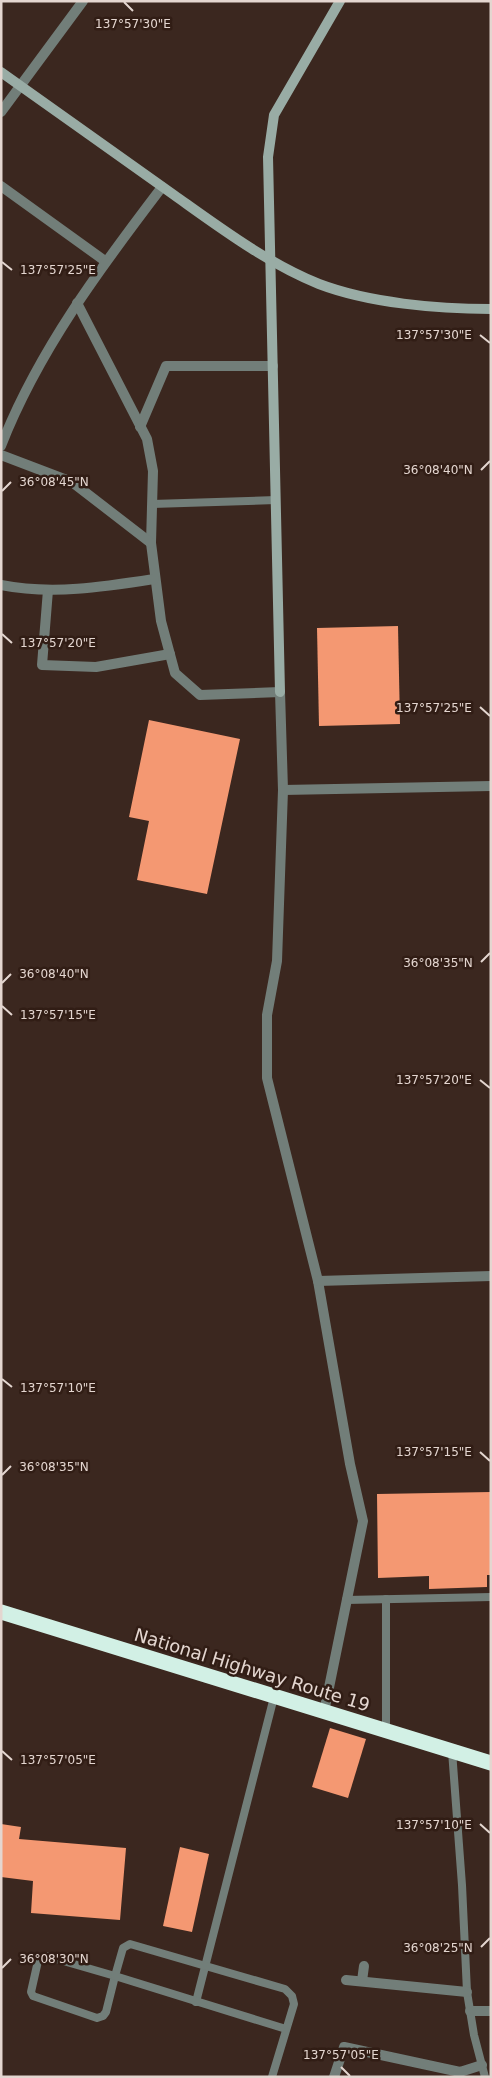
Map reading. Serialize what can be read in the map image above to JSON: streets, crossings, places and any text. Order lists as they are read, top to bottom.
{
  "streets": {
    "highway": ["National Highway Route 19"]
  },
  "coordinates": [
    "137°57'30\"E",
    "137°57'25\"E",
    "36°08'40\"N",
    "36°08'45\"N",
    "137°57'20\"E",
    "36°08'35\"N",
    "137°57'15\"E",
    "137°57'10\"E",
    "137°57'05\"E",
    "36°08'25\"N",
    "36°08'30\"N"
  ]
}
